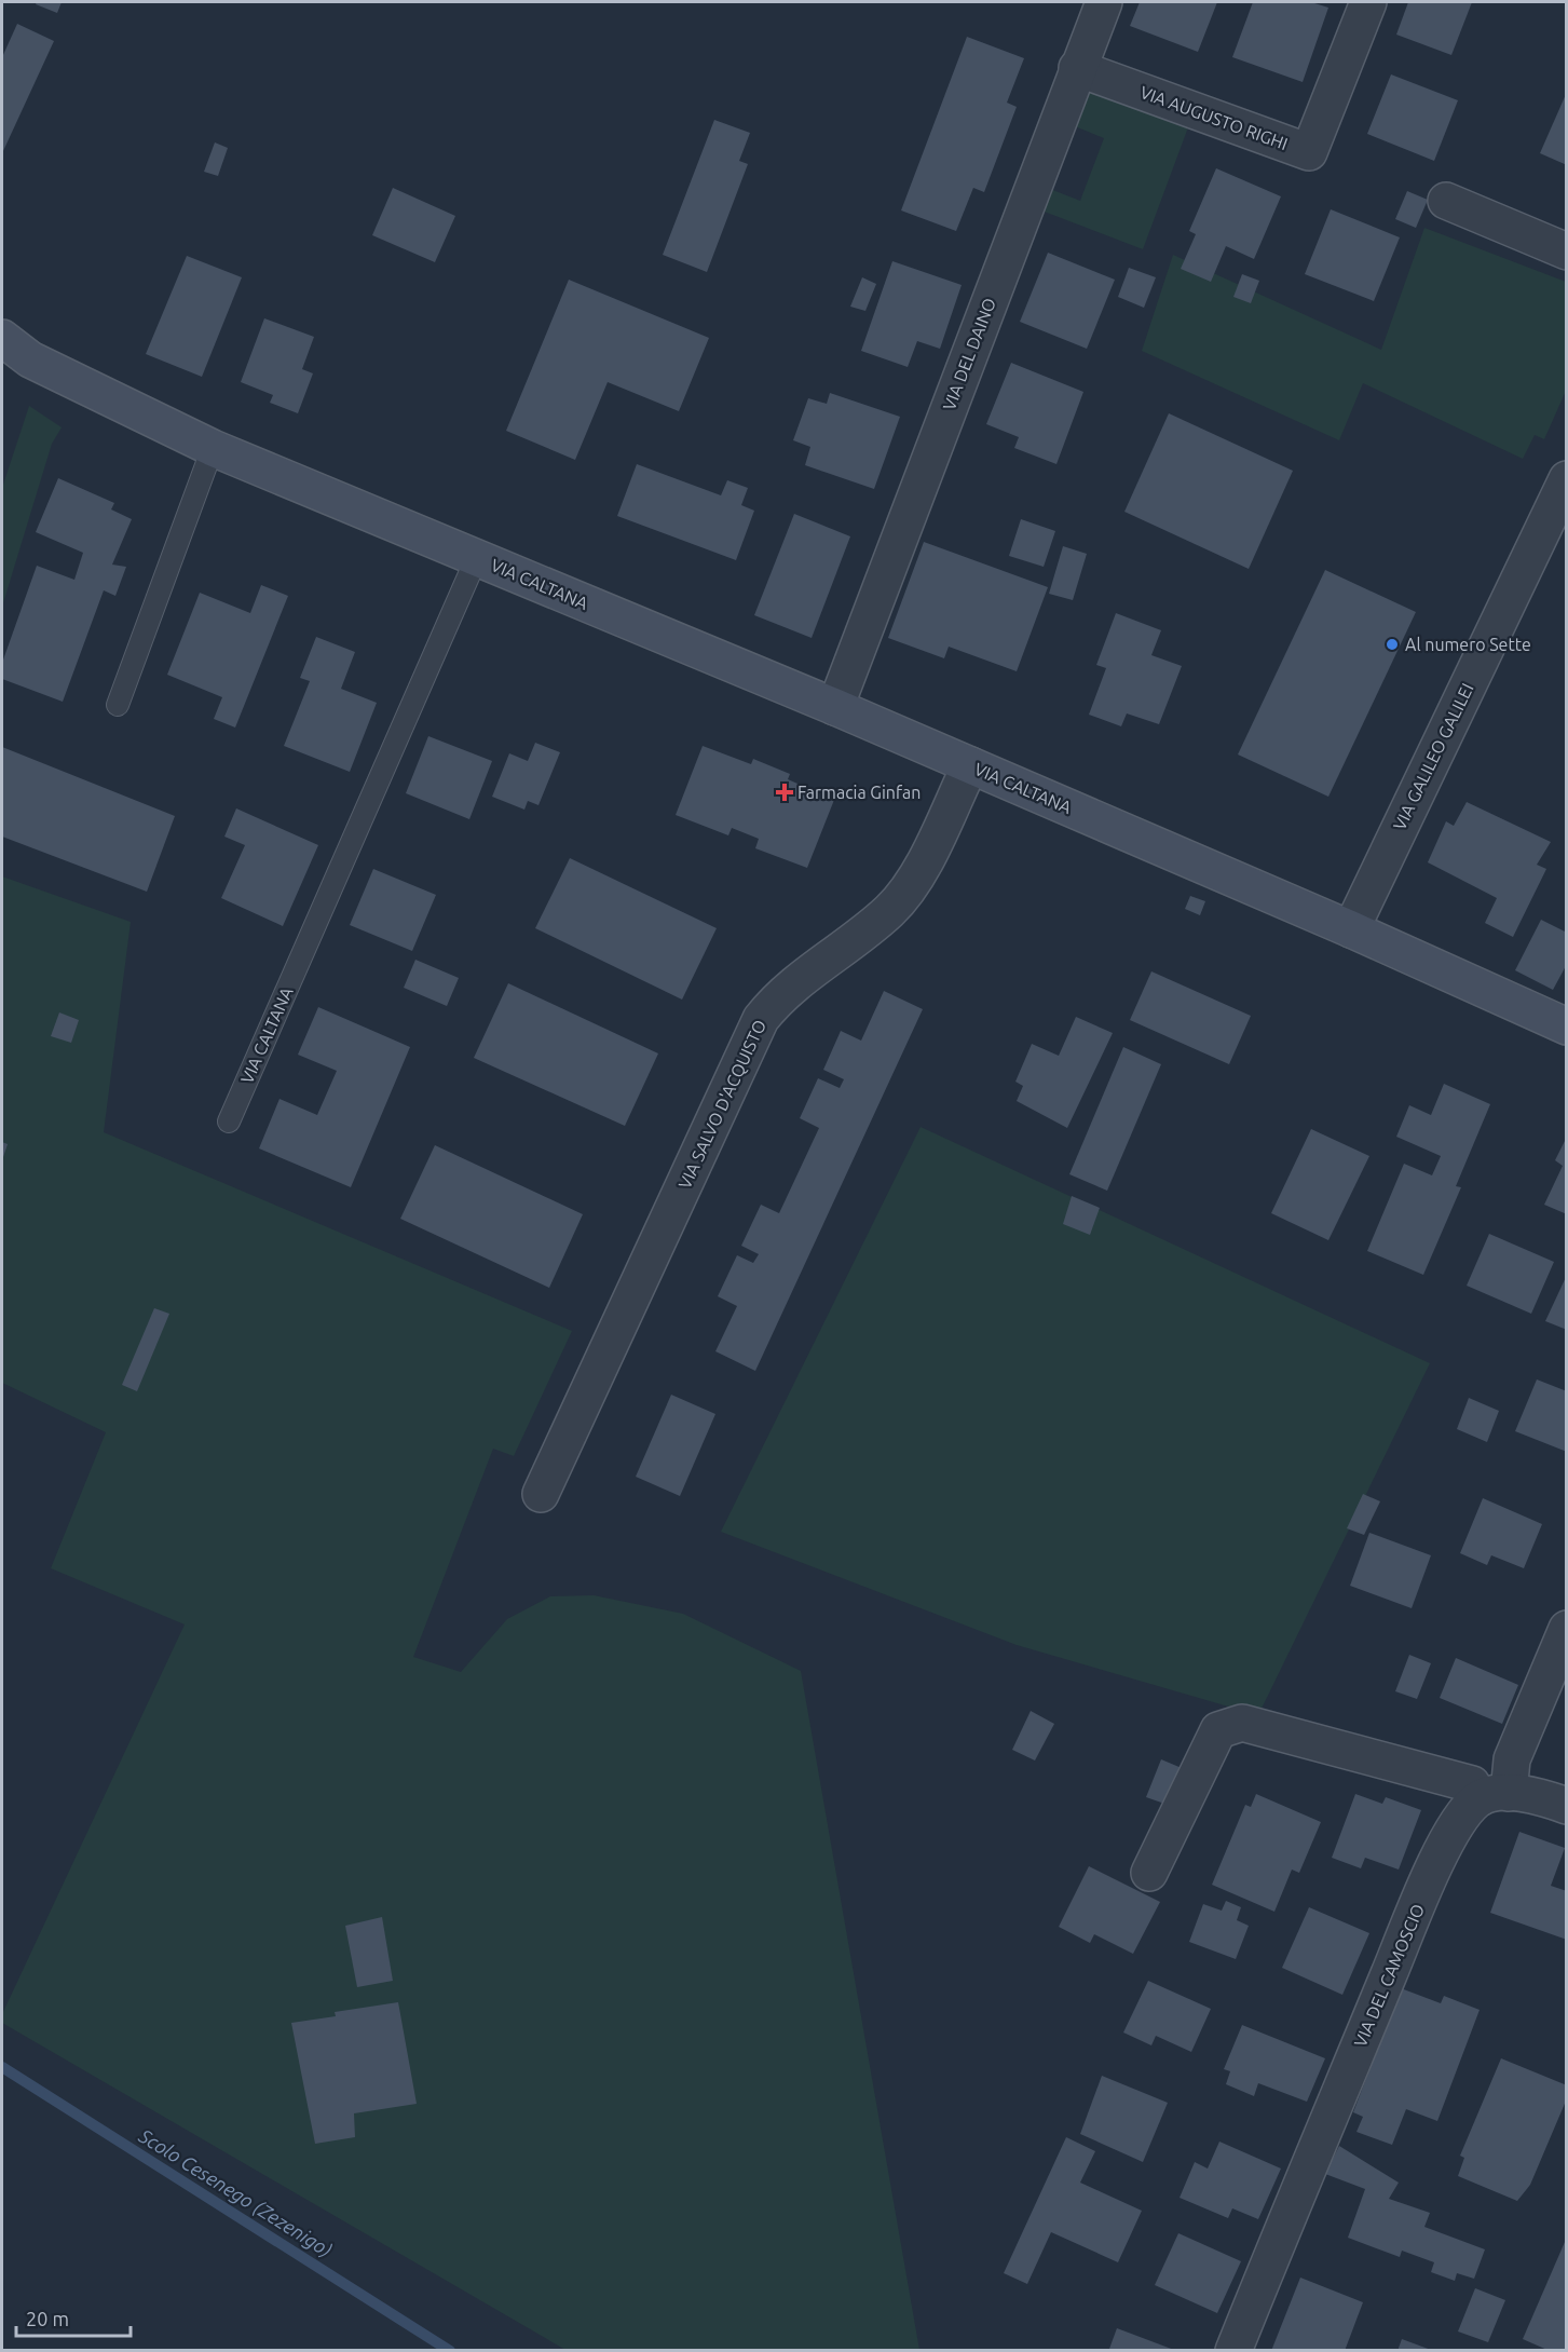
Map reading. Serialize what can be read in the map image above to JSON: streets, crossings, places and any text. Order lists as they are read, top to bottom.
{
  "streets": {
    "main road": ["VIA CALTANA"],
    "street": [
      "VIA AUGUSTO RIGHI",
      "VIA DEL DAINO",
      "VIA GALILEO GALILEI",
      "VIA SALVO D'ACQUISTO",
      "VIA DEL CAMOSCIO"
    ]
  },
  "crossings": [
    ["VIA AUGUSTO RIGHI", "VIA DEL DAINO"],
    ["VIA DEL DAINO", "VIA CALTANA"],
    ["VIA CALTANA", "VIA GALILEO GALILEI"],
    ["VIA CALTANA", "VIA SALVO D'ACQUISTO"]
  ],
  "water": ["Scolo Cesenego (Zezenigo)"],
  "places": {
    "other": ["Al numero Sette"],
    "health": ["Farmacia Ginfan"]
  },
  "scale_bar": "20 m"
}
